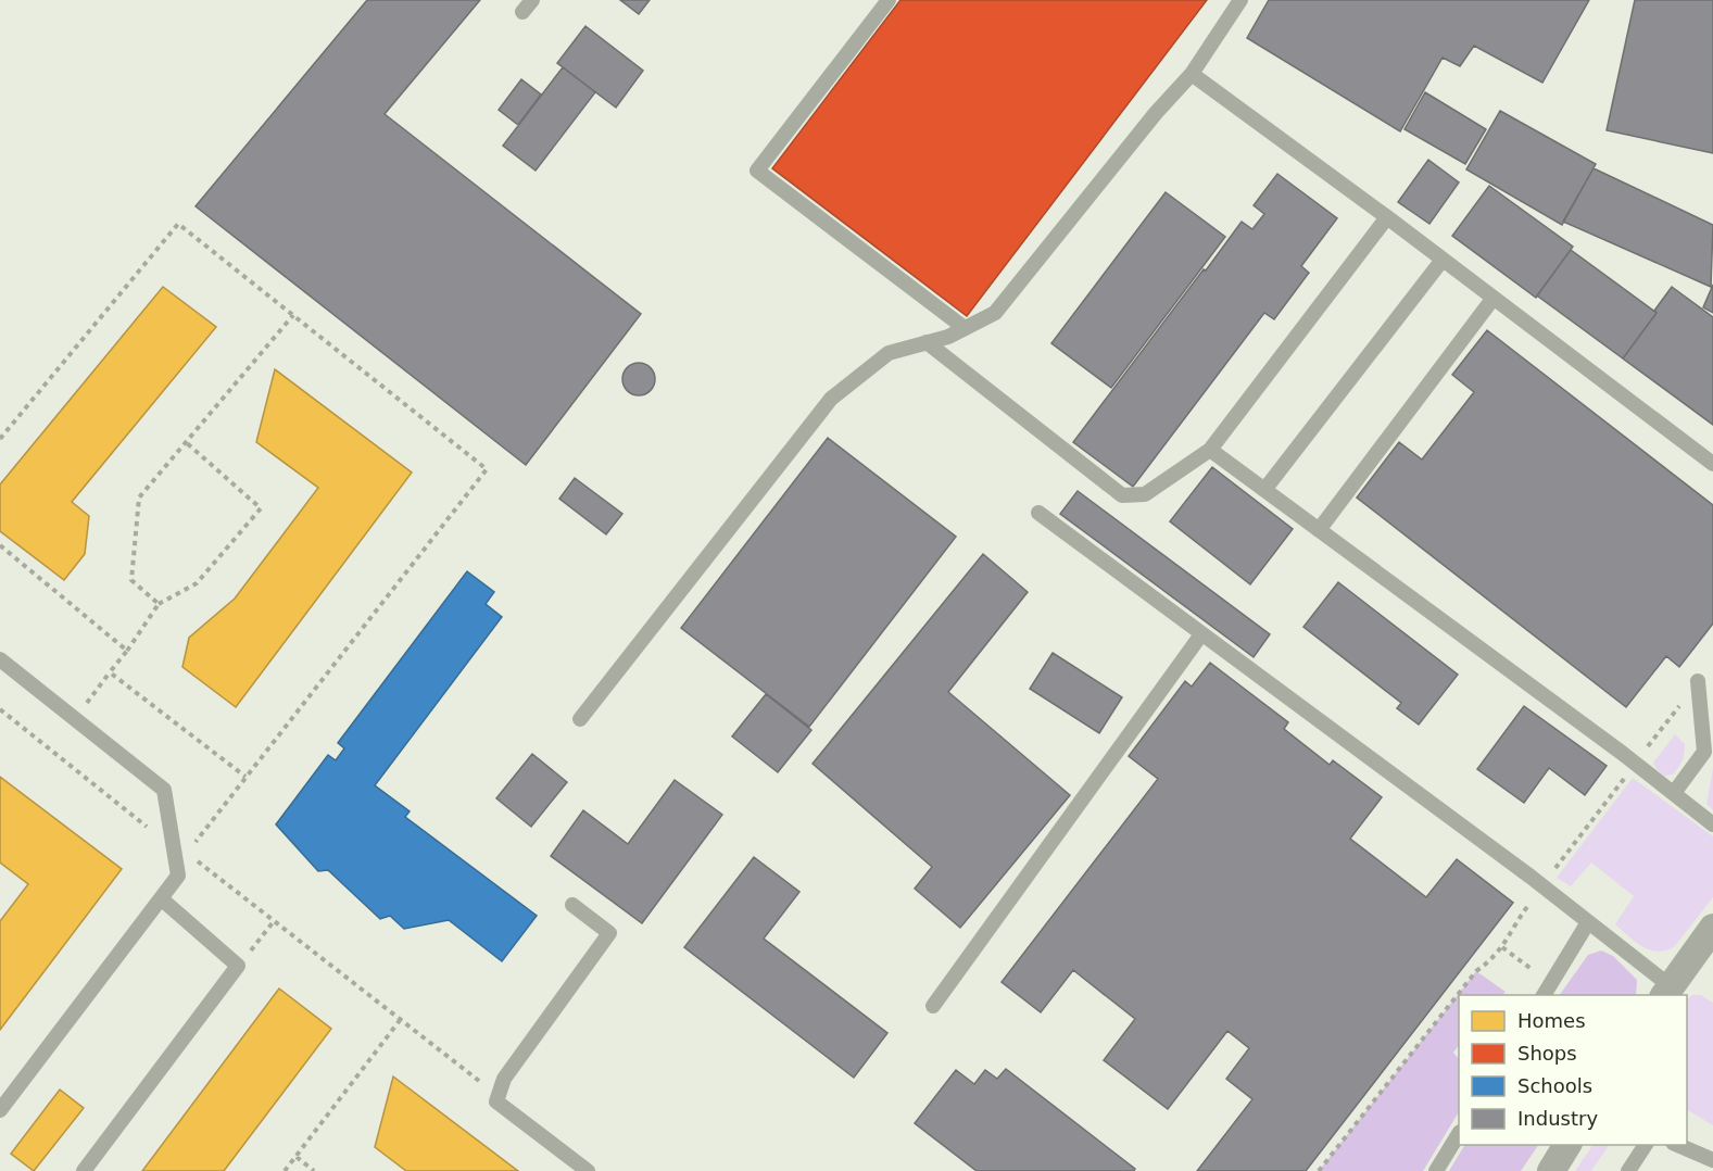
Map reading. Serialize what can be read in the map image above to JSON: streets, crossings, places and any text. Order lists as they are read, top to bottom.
{
  "legend": [
    "Homes",
    "Shops",
    "Schools",
    "Industry"
  ]
}
